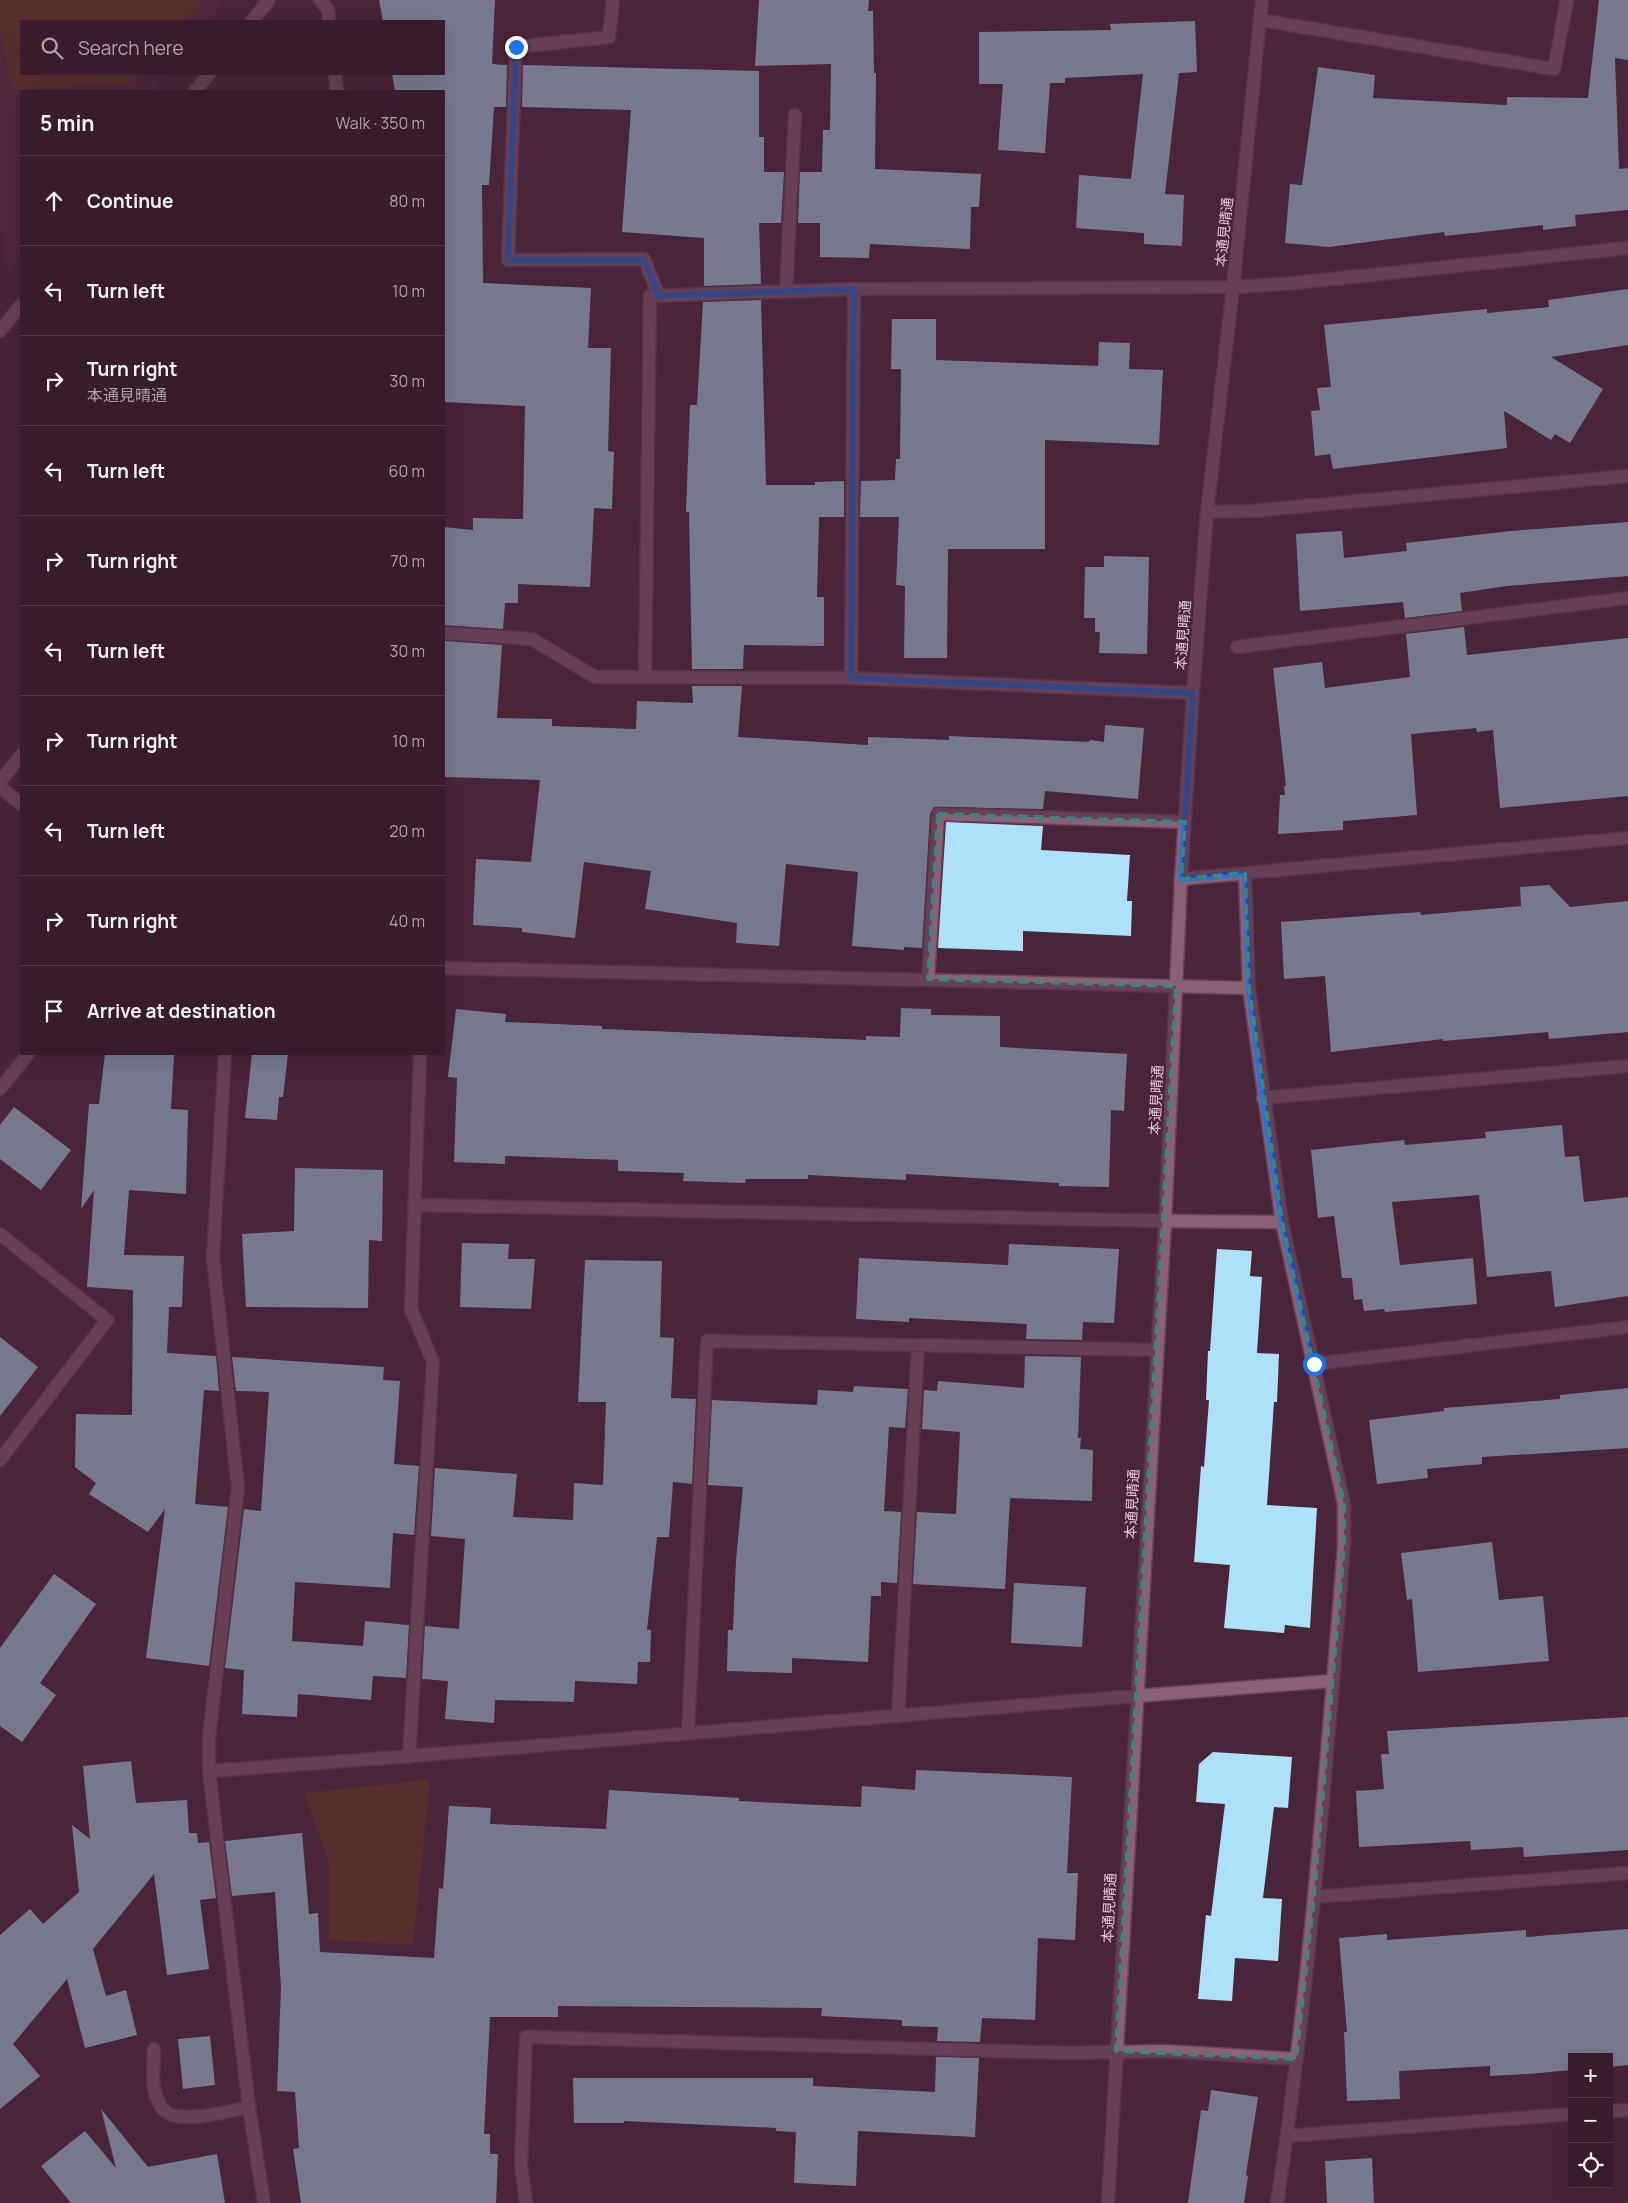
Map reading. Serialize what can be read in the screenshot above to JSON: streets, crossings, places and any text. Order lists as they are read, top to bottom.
{
  "streets": {
    "street": ["本通見晴通"]
  },
  "page": {
    "search": "Search here",
    "heading": ["5 min", "Walk · 350 m"],
    "list": [
      ["Continue", "80 m"],
      ["Turn left", "10 m"],
      ["Turn right", "本通見晴通", "30 m"],
      ["Turn left", "60 m"],
      ["Turn right", "70 m"],
      ["Turn left", "30 m"],
      ["Turn right", "10 m"],
      ["Turn left", "20 m"],
      ["Turn right", "40 m"],
      "Arrive at destination"
    ],
    "map_buttons": ["+", "−"]
  }
}
